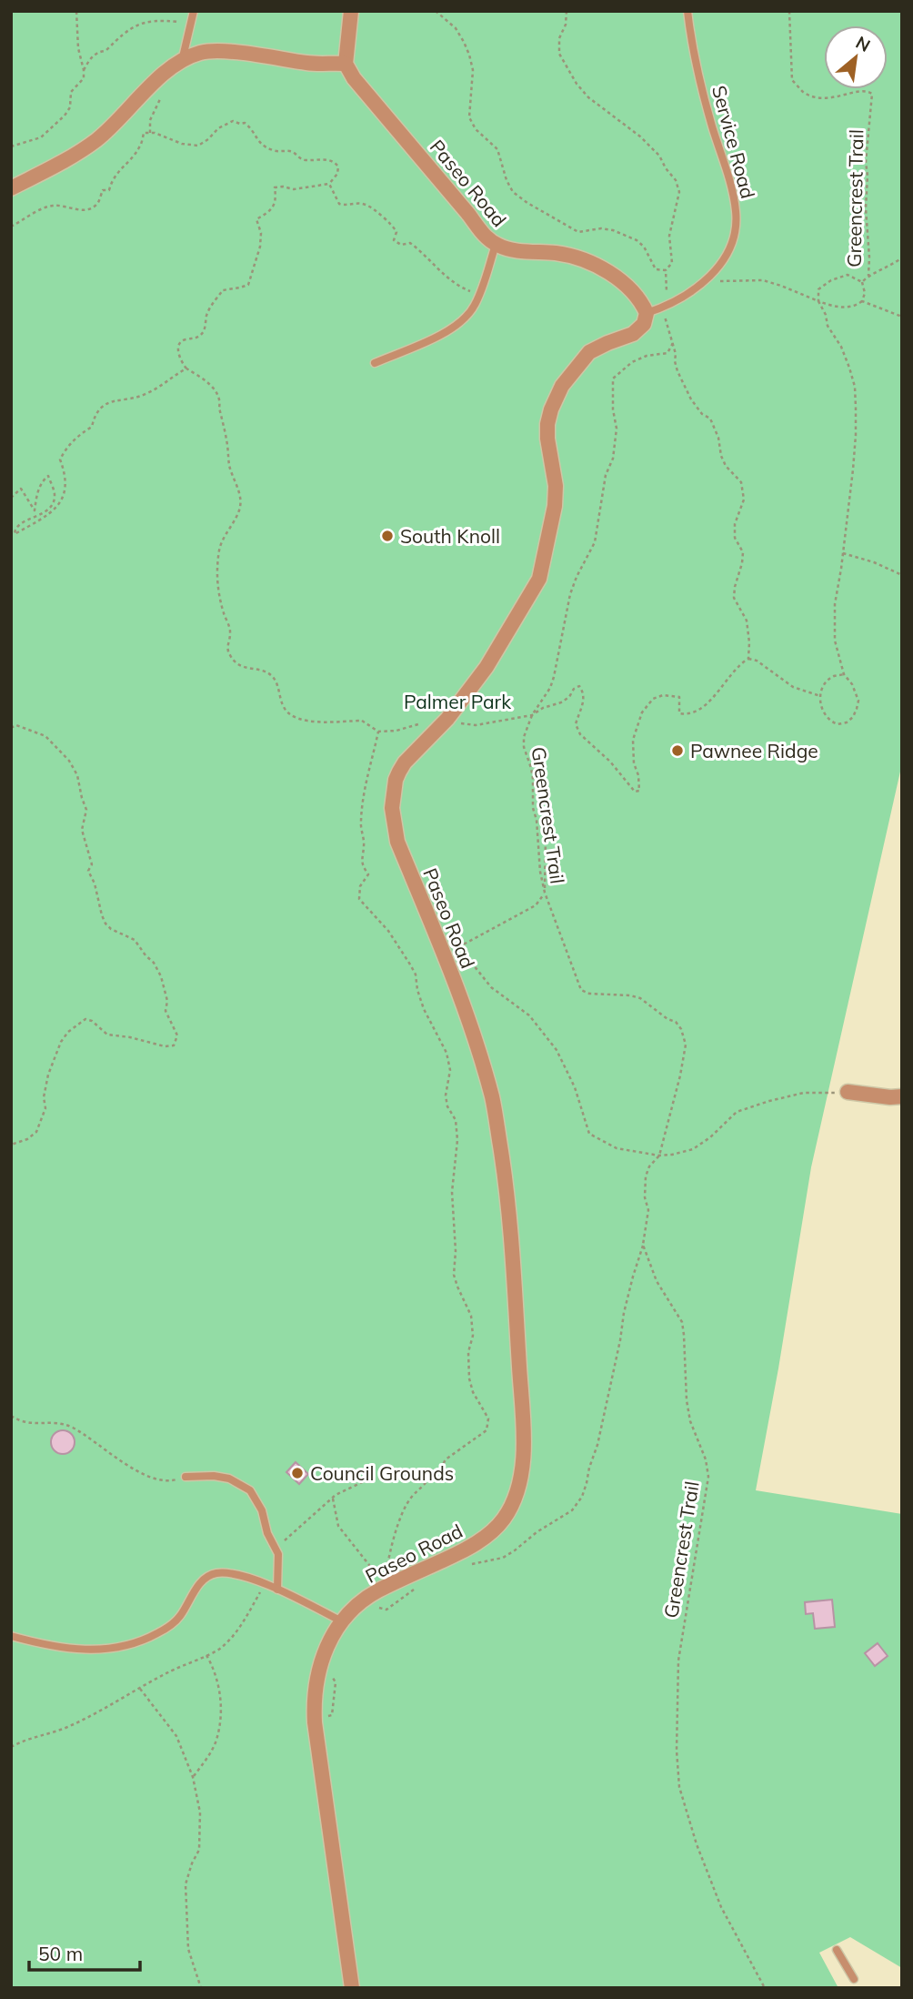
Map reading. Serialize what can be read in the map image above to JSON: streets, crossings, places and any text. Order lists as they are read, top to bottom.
{
  "streets": {
    "street": ["Paseo Road"],
    "lane": ["Service Road"],
    "path": ["Greencrest Trail"]
  },
  "crossings": [
    ["Service Road", "Paseo Road"]
  ],
  "parks": ["Palmer Park"],
  "places": ["South Knoll", "Pawnee Ridge", "Council Grounds"],
  "scale_bar": "50 m",
  "north": "top right"
}
